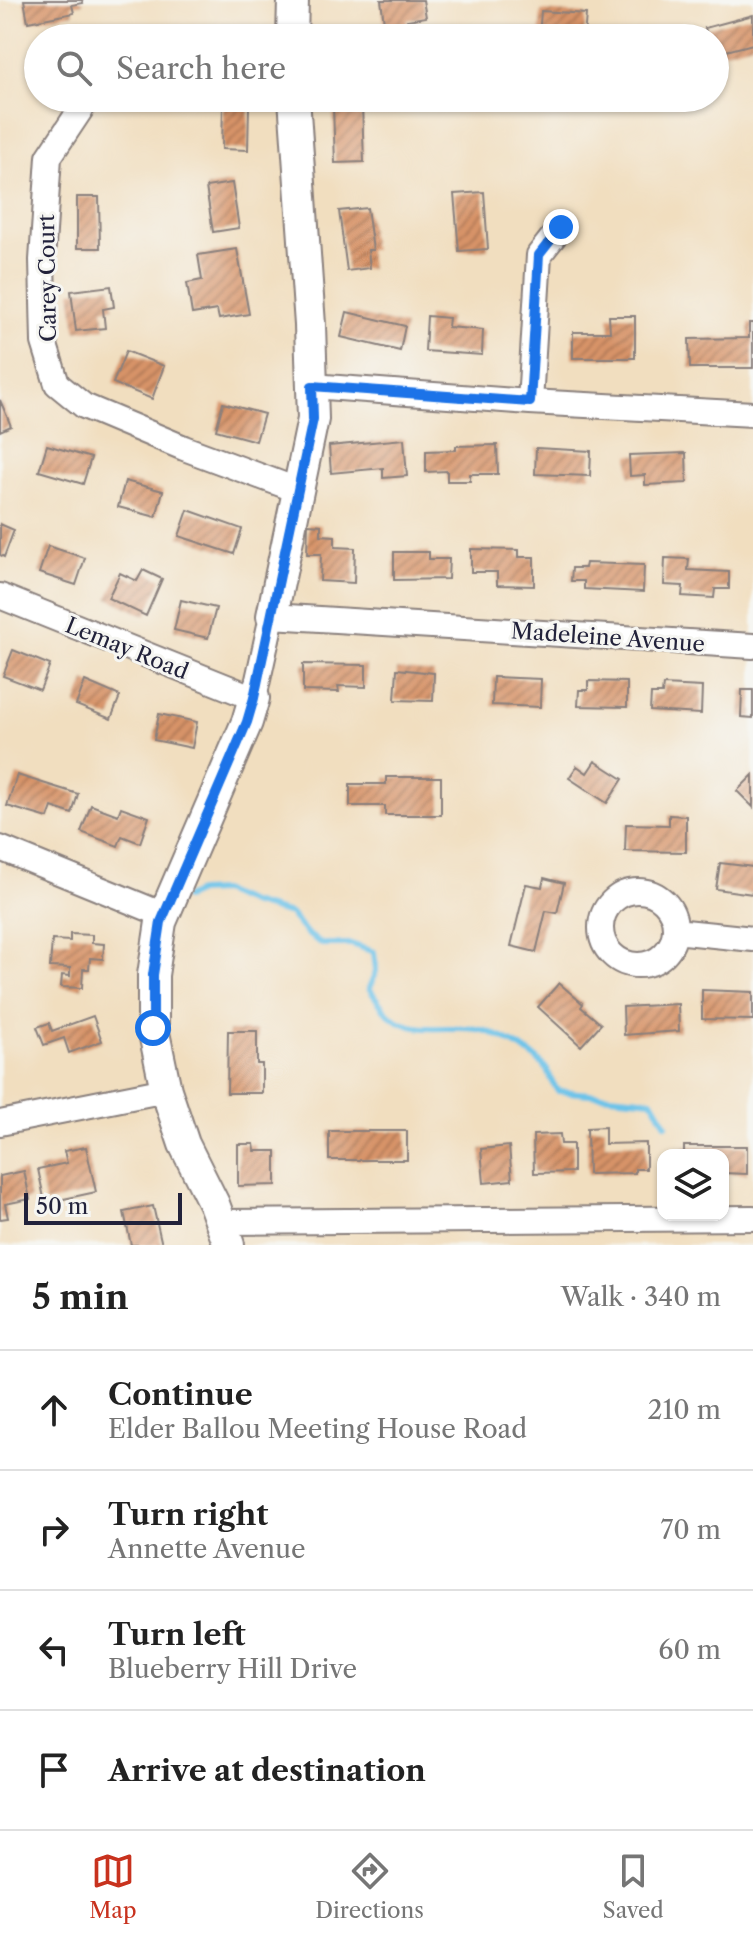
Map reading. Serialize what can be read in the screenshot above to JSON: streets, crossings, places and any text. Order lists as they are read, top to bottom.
{
  "streets": {
    "street": ["Carey Court", "Madeleine Avenue", "Lemay Road"]
  },
  "scale_bar": "50 m",
  "page": {
    "search": "Search here",
    "scale": "50 m",
    "heading": ["5 min", "Walk · 340 m"],
    "list": [
      ["Continue", "Elder Ballou Meeting House Road", "210 m"],
      ["Turn right", "Annette Avenue", "70 m"],
      ["Turn left", "Blueberry Hill Drive", "60 m"],
      "Arrive at destination"
    ],
    "nav": ["Map", "Directions", "Saved"]
  }
}
